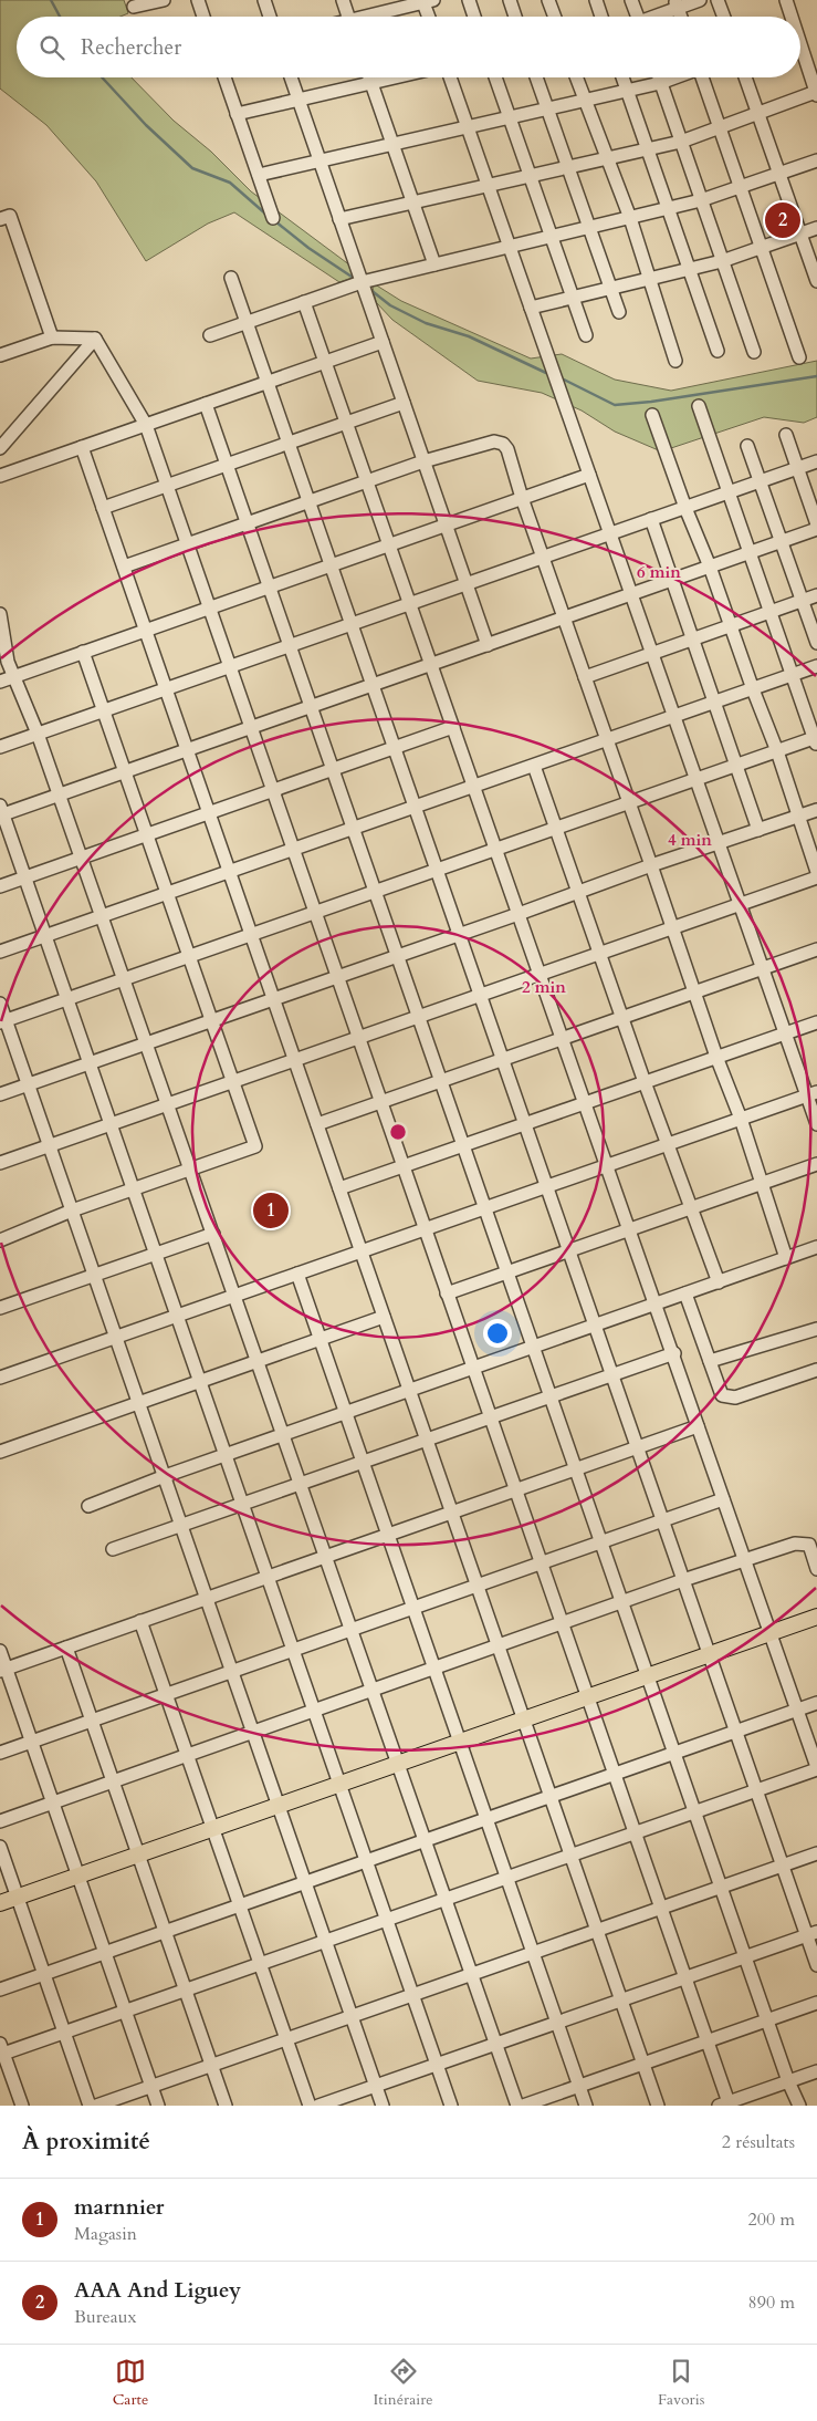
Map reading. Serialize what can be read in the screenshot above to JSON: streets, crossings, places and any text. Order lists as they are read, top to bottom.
{
  "page": {
    "search": "Rechercher",
    "pins": ["2", "1"],
    "heading": ["À proximité", "2 résultats"],
    "list": [
      {
        "mark": "1",
        "name": "marnnier",
        "note": "Magasin",
        "value": "200 m"
      },
      {
        "mark": "2",
        "name": "AAA And Liguey",
        "note": "Bureaux",
        "value": "890 m"
      }
    ],
    "nav": ["Carte", "Itinéraire", "Favoris"]
  },
  "rings": ["6 min", "4 min", "2 min"]
}
